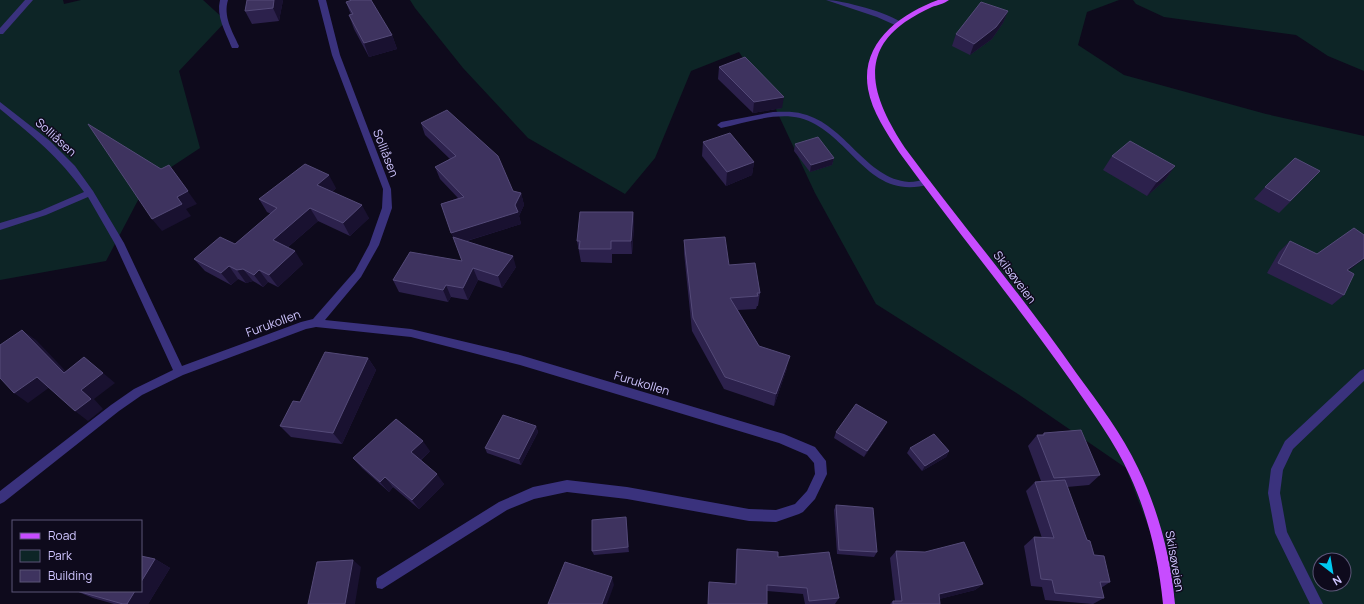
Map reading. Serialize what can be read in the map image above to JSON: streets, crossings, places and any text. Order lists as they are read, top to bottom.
{
  "streets": {
    "main road": ["Skilsøveien"],
    "street": ["Solliåsen", "Furukollen"]
  },
  "crossings": [
    ["Solliåsen", "Furukollen"]
  ],
  "legend": ["Road", "Park", "Building"],
  "north": "bottom right"
}
